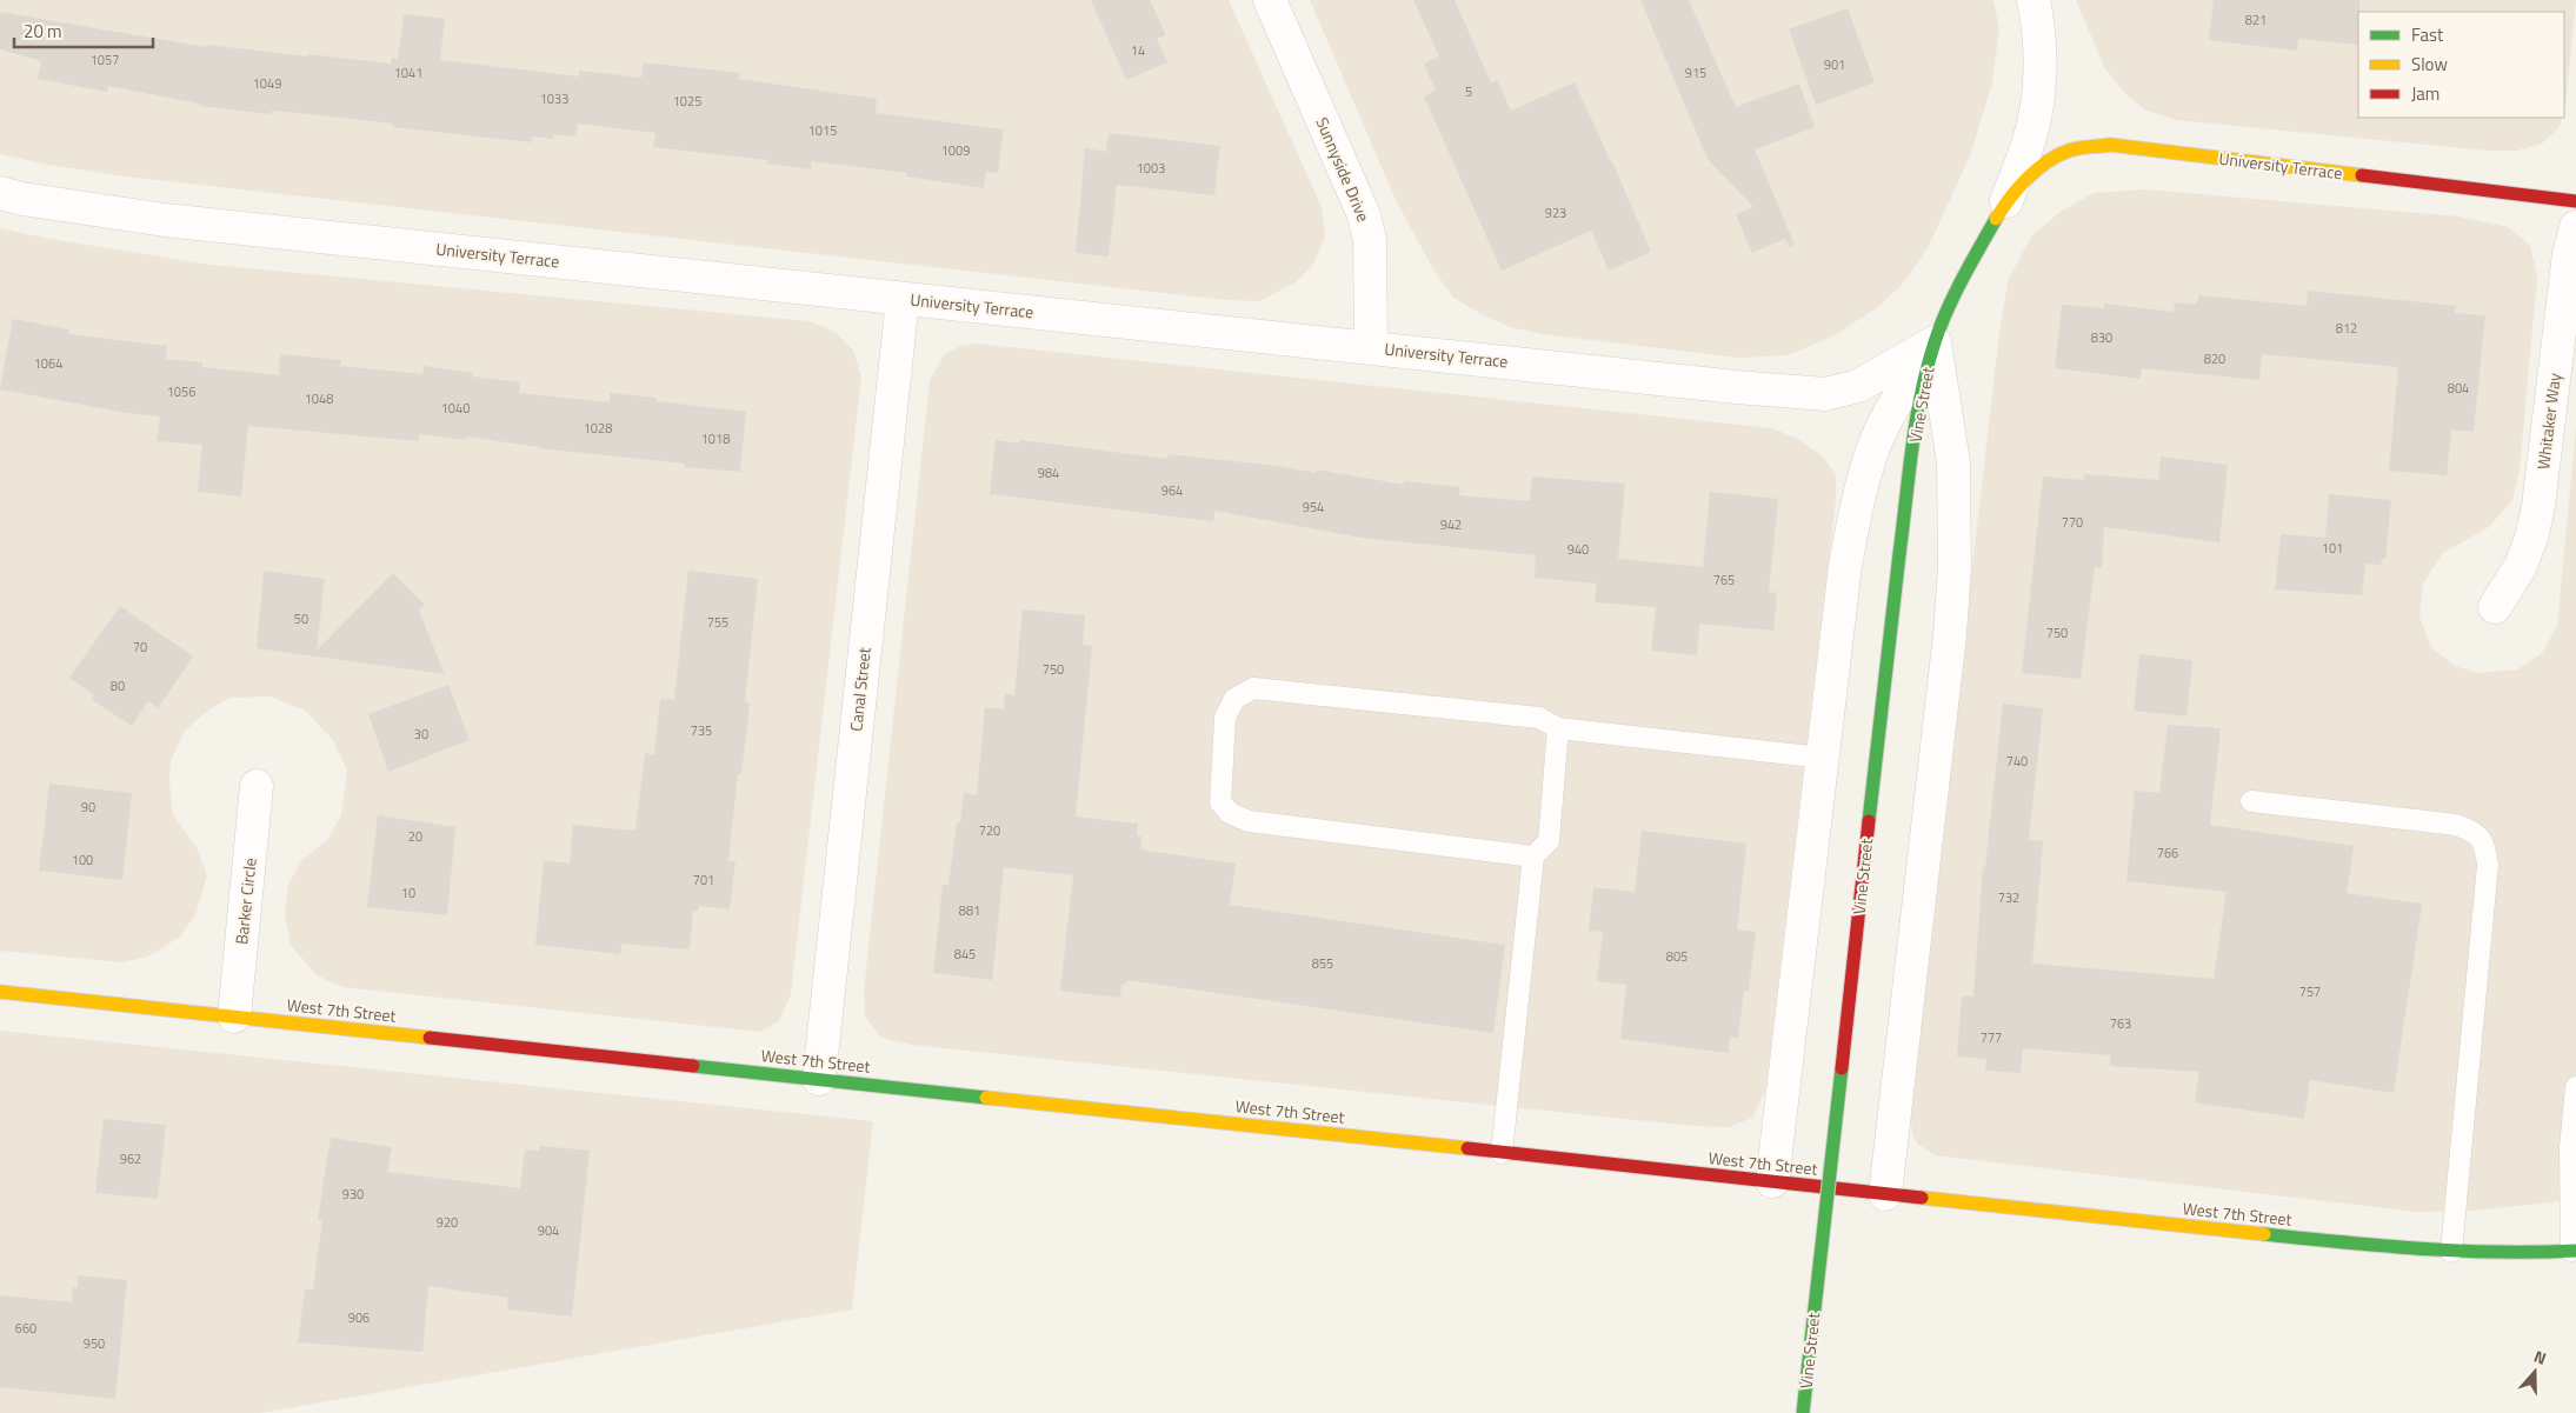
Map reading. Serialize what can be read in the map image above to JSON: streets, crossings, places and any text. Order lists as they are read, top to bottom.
{
  "streets": {
    "street": [
      "University Terrace",
      "Sunnyside Drive",
      "Vine Street",
      "Whitaker Way",
      "Canal Street",
      "Barker Circle",
      "West 7th Street"
    ]
  },
  "crossings": [
    ["University Terrace", "Sunnyside Drive"],
    ["University Terrace", "Vine Street"],
    ["University Terrace", "Canal Street"],
    ["Vine Street", "West 7th Street"],
    ["Canal Street", "West 7th Street"],
    ["Barker Circle", "West 7th Street"]
  ],
  "house_numbers": [
    "821",
    "14",
    "1057",
    "901",
    "1041",
    "915",
    "1049",
    "5",
    "1033",
    "1025",
    "1015",
    "1009",
    "1003",
    "923",
    "812",
    "830",
    "820",
    "1064",
    "804",
    "1056",
    "1048",
    "1040",
    "1028",
    "1018",
    "984",
    "964",
    "954",
    "770",
    "942",
    "101",
    "940",
    "765",
    "50",
    "755",
    "750",
    "70",
    "750",
    "80",
    "735",
    "30",
    "740",
    "90",
    "720",
    "20",
    "766",
    "100",
    "701",
    "10",
    "732",
    "881",
    "845",
    "805",
    "855",
    "757",
    "763",
    "777",
    "962",
    "930",
    "920",
    "904",
    "906",
    "660",
    "950"
  ],
  "legend": ["Fast", "Slow", "Jam"],
  "scale_bar": "20 m",
  "north": "top"
}
